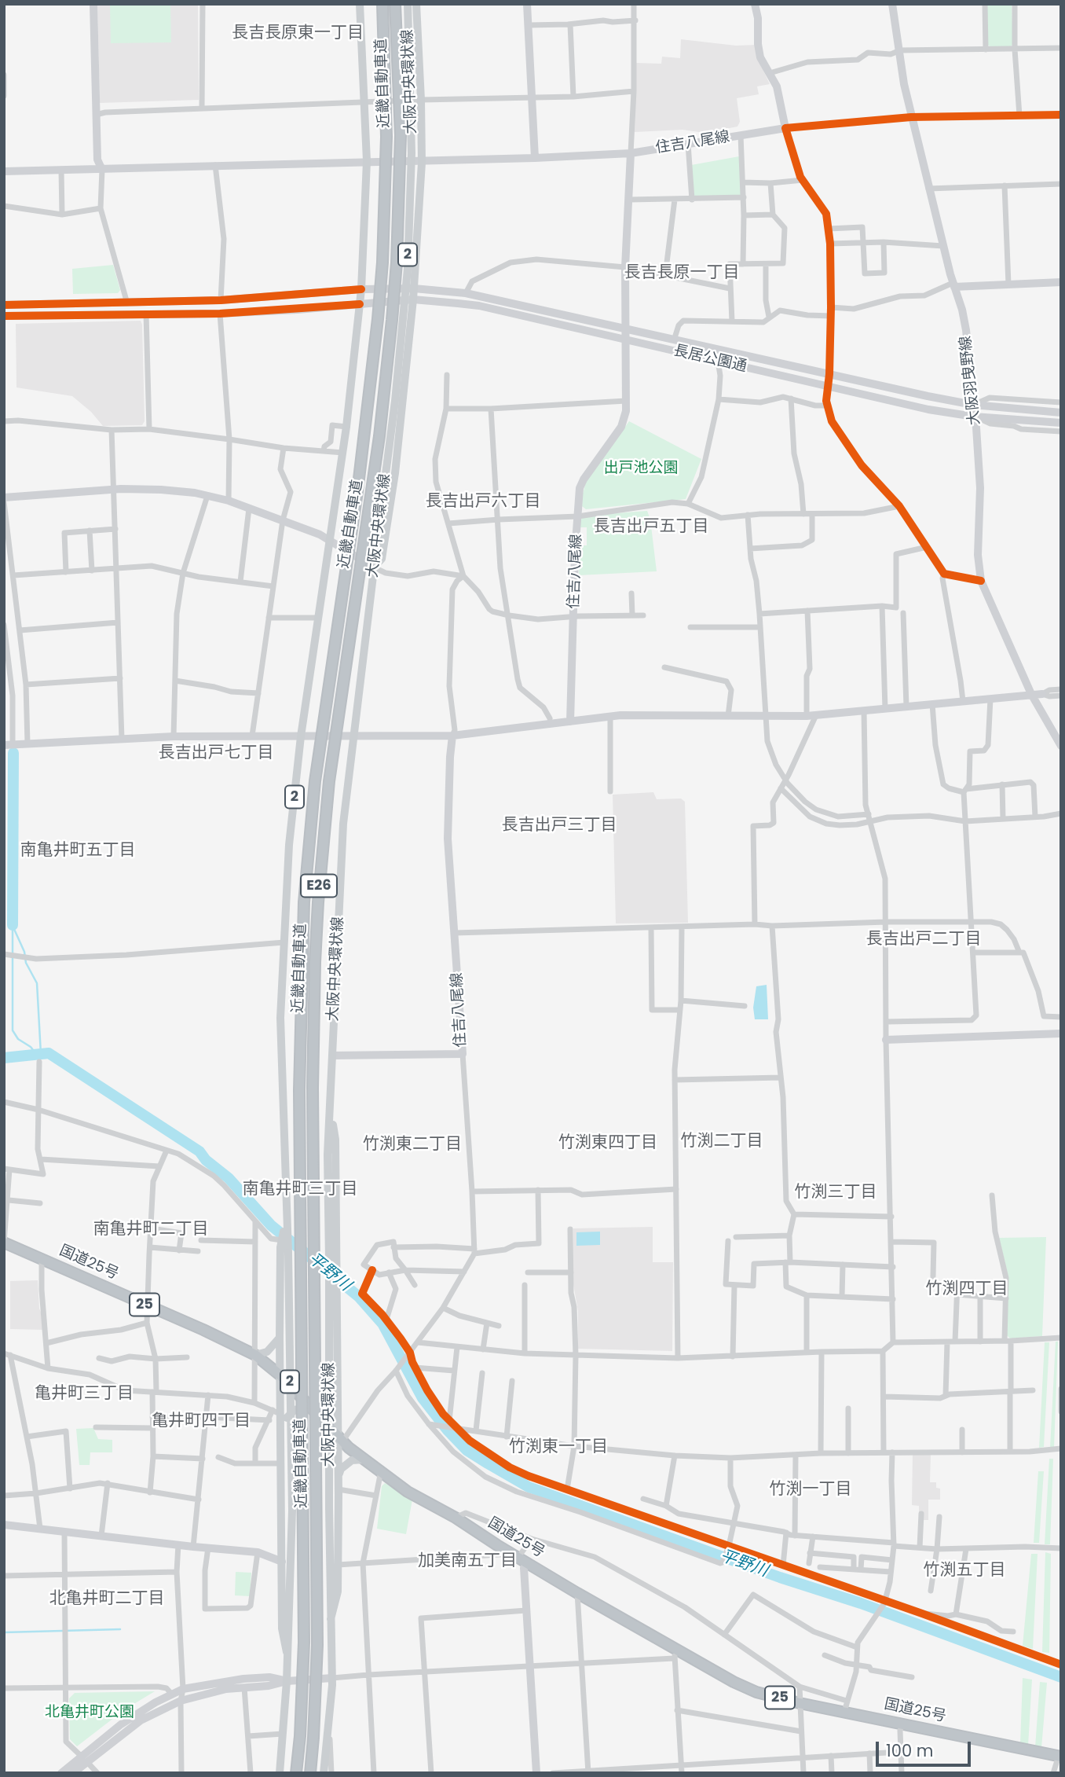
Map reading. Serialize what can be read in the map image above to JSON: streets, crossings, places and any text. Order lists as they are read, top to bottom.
{
  "streets": {
    "highway": [
      "近畿自動車道",
      "E26",
      "国道25号",
      "25"
    ],
    "main road": ["大阪中央環状線", "2"],
    "street": ["住吉八尾線", "長居公園通", "大阪羽曳野線"]
  },
  "crossings": [
    ["大阪中央環状線", "住吉八尾線"],
    ["大阪中央環状線", "2"],
    ["住吉八尾線", "長居公園通"],
    ["2", "長居公園通"],
    ["2", "国道25号"],
    ["長居公園通", "大阪羽曳野線"]
  ],
  "districts": [
    "長吉長原東一丁目",
    "長吉長原一丁目",
    "長吉出戸六丁目",
    "長吉出戸五丁目",
    "長吉出戸七丁目",
    "長吉出戸三丁目",
    "南亀井町五丁目",
    "長吉出戸二丁目",
    "竹渕二丁目",
    "竹渕東四丁目",
    "竹渕東二丁目",
    "南亀井町三丁目",
    "竹渕三丁目",
    "南亀井町二丁目",
    "竹渕四丁目",
    "亀井町三丁目",
    "亀井町四丁目",
    "竹渕東一丁目",
    "竹渕一丁目",
    "加美南五丁目",
    "竹渕五丁目",
    "北亀井町二丁目"
  ],
  "water": ["平野川"],
  "parks": ["出戸池公園", "北亀井町公園"],
  "scale_bar": "100 m"
}
